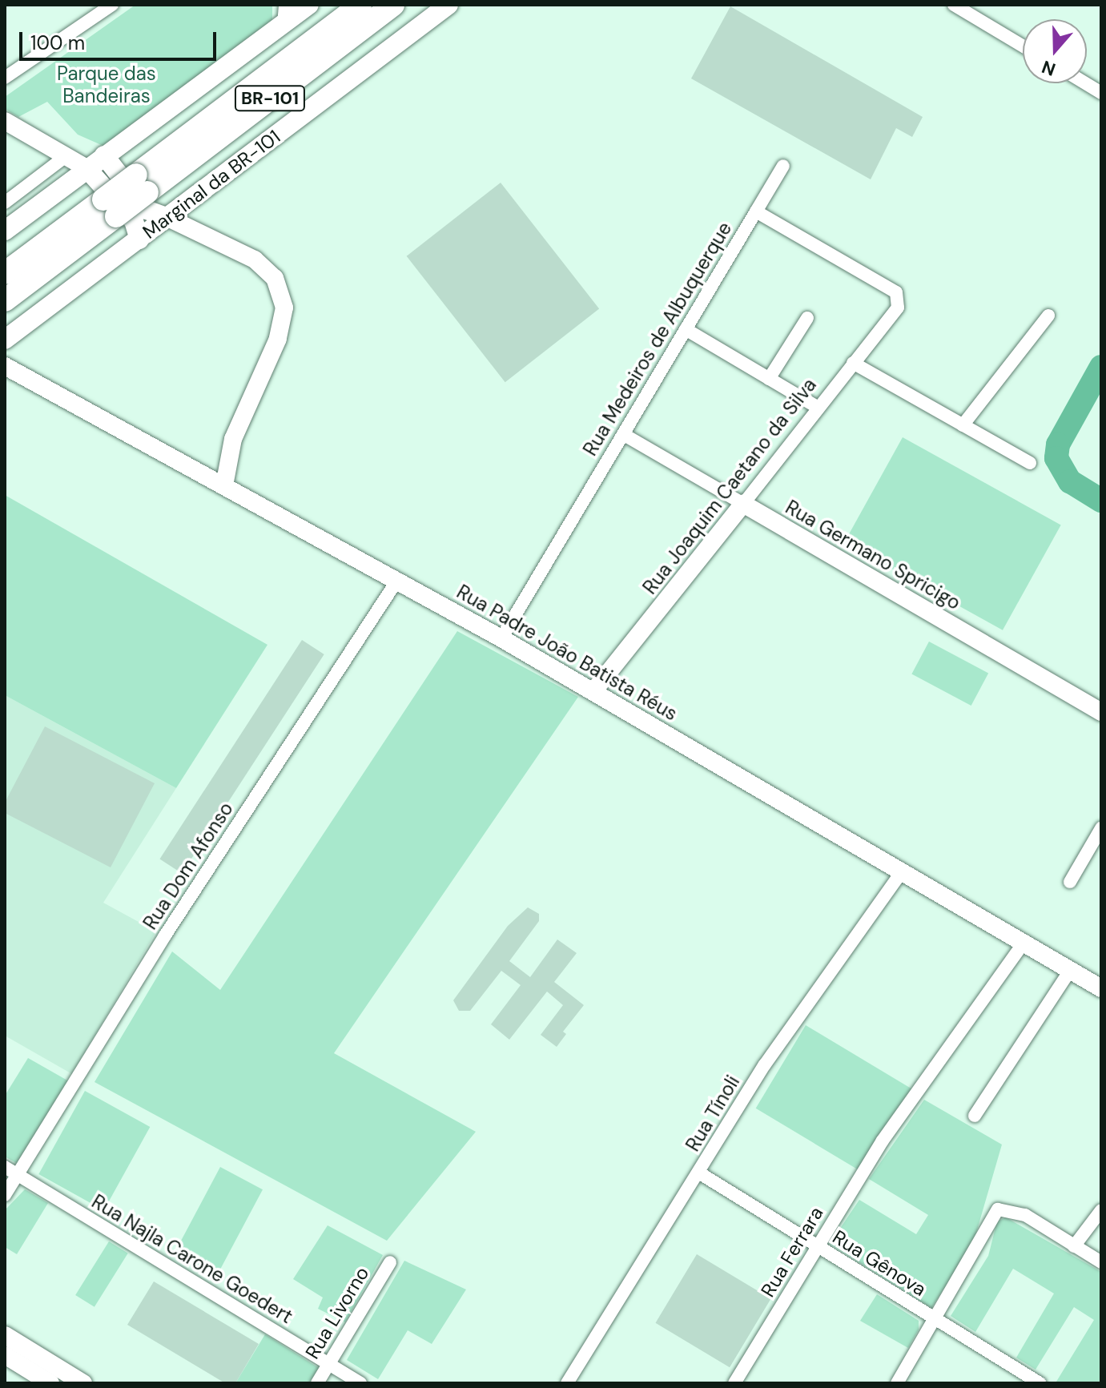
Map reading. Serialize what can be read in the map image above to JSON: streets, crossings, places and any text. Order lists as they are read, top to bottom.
{
  "streets": {
    "highway": ["BR-101"],
    "main road": [
      "Marginal da BR-101",
      "Rua Joaquim Caetano da Silva",
      "Rua Germano Spricigo",
      "Rua Padre João Batista Réus"
    ],
    "street": [
      "Rua Medeiros de Albuquerque",
      "Rua Dom Afonso",
      "Rua Tínoli",
      "Rua Ferrara",
      "Rua Najla Carone Goedert",
      "Rua Gênova",
      "Rua Livorno"
    ]
  },
  "crossings": [
    ["Rua Medeiros de Albuquerque", "Rua Joaquim Caetano da Silva"],
    ["Rua Medeiros de Albuquerque", "Rua Germano Spricigo"],
    ["Rua Medeiros de Albuquerque", "Rua Padre João Batista Réus"],
    ["Rua Joaquim Caetano da Silva", "Rua Germano Spricigo"],
    ["Rua Joaquim Caetano da Silva", "Rua Padre João Batista Réus"],
    ["Rua Padre João Batista Réus", "Rua Dom Afonso"],
    ["Rua Padre João Batista Réus", "Rua Tínoli"],
    ["Rua Padre João Batista Réus", "Rua Ferrara"],
    ["Rua Dom Afonso", "Rua Najla Carone Goedert"],
    ["Rua Tínoli", "Rua Gênova"],
    ["Rua Ferrara", "Rua Gênova"],
    ["Rua Najla Carone Goedert", "Rua Livorno"]
  ],
  "parks": ["Parque das Bandeiras"],
  "scale_bar": "100 m",
  "north": "bottom"
}
